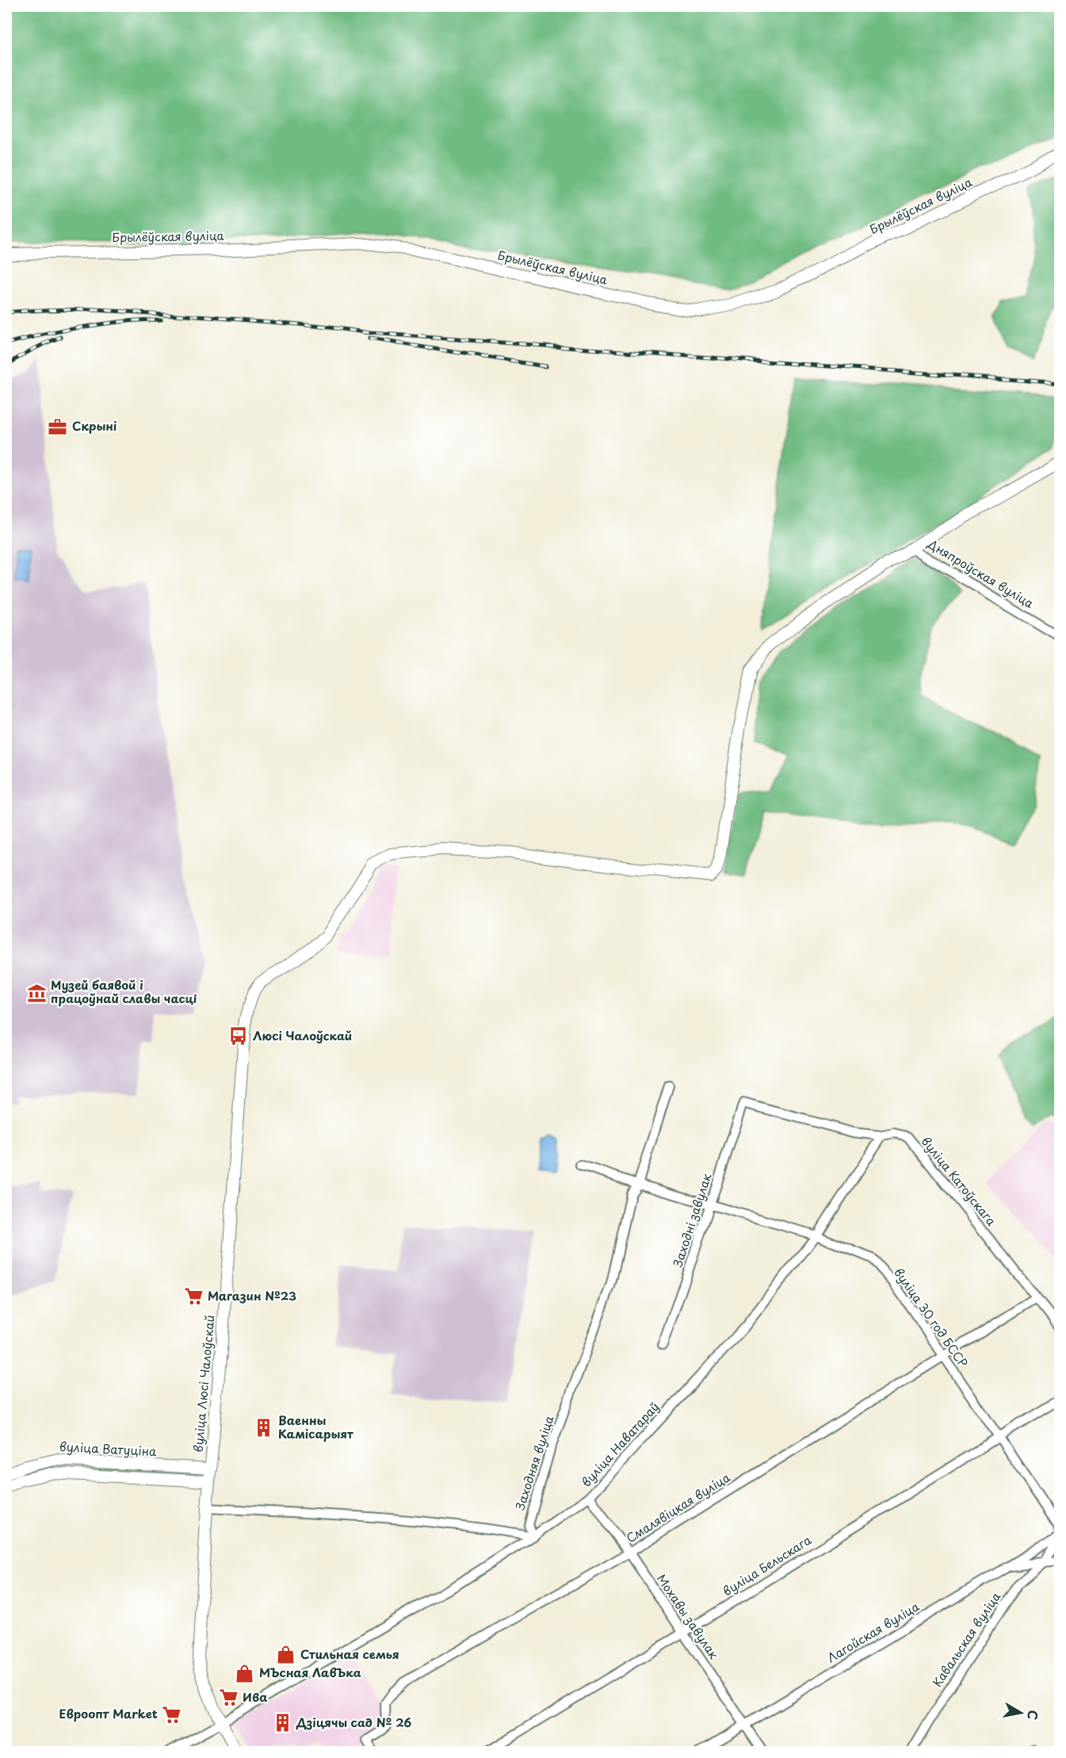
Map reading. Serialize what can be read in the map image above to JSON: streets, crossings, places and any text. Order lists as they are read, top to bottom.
{
  "streets": {
    "street": [
      "Брылёўская вуліца",
      "Дняпроўская вуліца",
      "вуліца Катоўскага",
      "Заходні завулак",
      "вуліца 30 год БССР",
      "вуліца Люсі Чалоўскай",
      "вуліца Наватараў",
      "вуліца Ватуціна",
      "Заходняя вуліца",
      "Смалявіцкая вуліца",
      "вуліца Бельскага",
      "Мохавы завулак",
      "Лагойская вуліца",
      "Кавальская вуліца"
    ]
  },
  "crossings": [
    ["Дняпроўская вуліца", "вуліца Люсі Чалоўскай"],
    ["вуліца Катоўскага", "Заходні завулак"],
    ["вуліца Катоўскага", "вуліца Наватараў"],
    ["вуліца Катоўскага", "Смалявіцкая вуліца"],
    ["Заходні завулак", "вуліца 30 год БССР"],
    ["вуліца 30 год БССР", "вуліца Наватараў"],
    ["вуліца 30 год БССР", "Заходняя вуліца"],
    ["вуліца 30 год БССР", "Смалявіцкая вуліца"],
    ["вуліца 30 год БССР", "вуліца Бельскага"],
    ["вуліца Люсі Чалоўскай", "вуліца Наватараў"],
    ["вуліца Люсі Чалоўскай", "вуліца Ватуціна"],
    ["вуліца Наватараў", "Заходняя вуліца"],
    ["вуліца Наватараў", "Мохавы завулак"],
    ["Смалявіцкая вуліца", "Мохавы завулак"],
    ["вуліца Бельскага", "Мохавы завулак"],
    ["Мохавы завулак", "Лагойская вуліца"],
    ["Лагойская вуліца", "Кавальская вуліца"]
  ],
  "places": {
    "office": ["Скрыні"],
    "museum": ["Музей баявой і працоўнай славы часці"],
    "bus stop": ["Люсі Чалоўскай"],
    "supermarket": ["Магазин №23", "Ива", "Евроопт Market"],
    "building": ["Ваенны Камісарыят", "Дзіцячы сад № 26"],
    "shop": ["Стильная семья", "МЪсная ЛавЪка"]
  },
  "north": "right"
}
